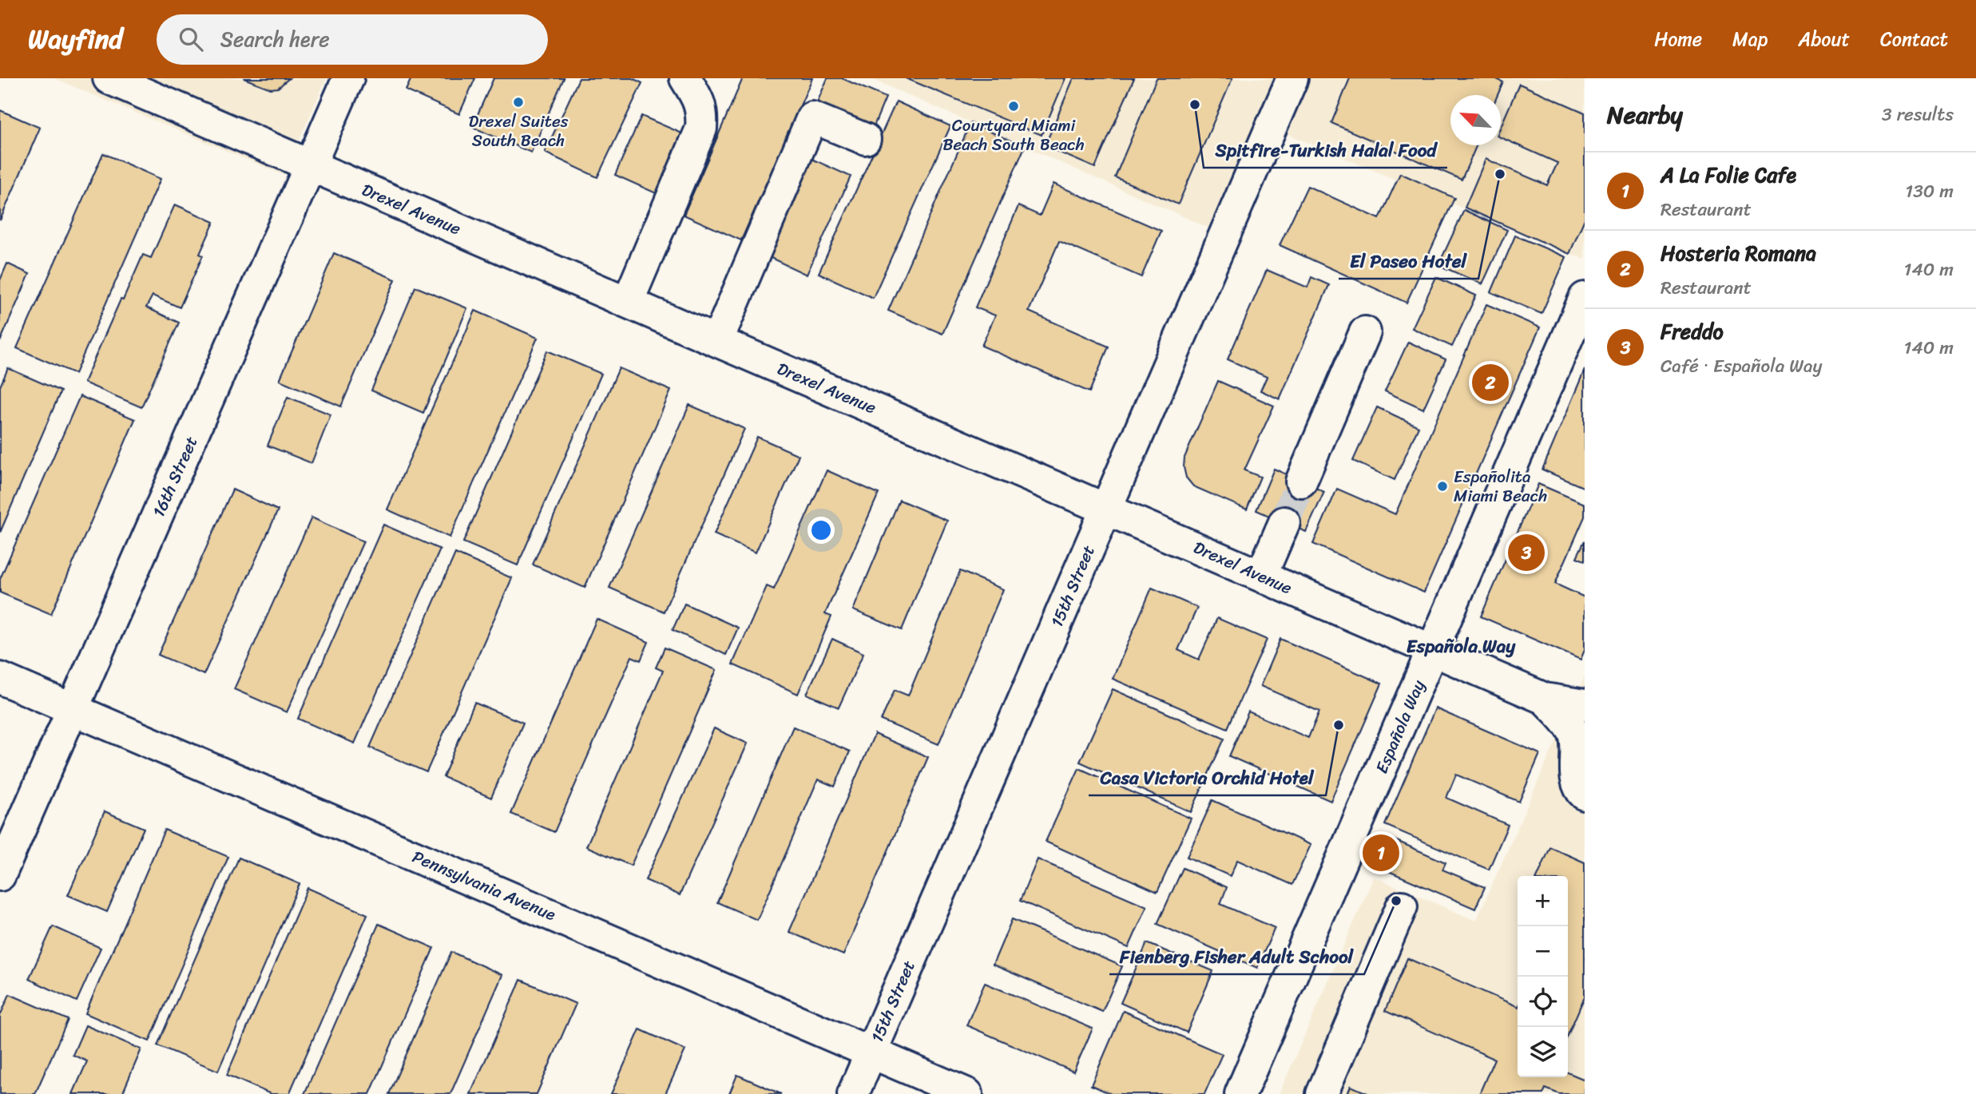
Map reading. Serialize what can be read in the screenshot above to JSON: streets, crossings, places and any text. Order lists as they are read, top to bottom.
{
  "streets": {
    "street": [
      "Drexel Avenue",
      "16th Street",
      "15th Street",
      "Española Way",
      "Pennsylvania Avenue"
    ]
  },
  "crossings": [
    ["Drexel Avenue", "16th Street"],
    ["Drexel Avenue", "15th Street"],
    ["Drexel Avenue", "Española Way"],
    ["16th Street", "Pennsylvania Avenue"],
    ["15th Street", "Pennsylvania Avenue"]
  ],
  "districts": ["Española Way"],
  "places": [
    "Drexel Suites South Beach",
    "Spitfire-Turkish Halal Food",
    "Courtyard Miami Beach South Beach",
    "El Paseo Hotel",
    "Españolita Miami Beach",
    "Casa Victoria Orchid Hotel",
    "Fienberg Fisher Adult School"
  ],
  "north": "top left",
  "page": {
    "header": "Wayfind",
    "search": "Search here",
    "nav": [
      "Home",
      "Map",
      "About",
      "Contact"
    ],
    "heading": ["Nearby", "3 results"],
    "list": [
      {
        "mark": "1",
        "name": "A La Folie Cafe",
        "note": "Restaurant",
        "value": "130 m"
      },
      {
        "mark": "2",
        "name": "Hosteria Romana",
        "note": "Restaurant",
        "value": "140 m"
      },
      {
        "mark": "3",
        "name": "Freddo",
        "note": "Café · Española Way",
        "value": "140 m"
      }
    ],
    "pins": ["2", "3", "1"],
    "map_buttons": ["+", "−"]
  }
}
